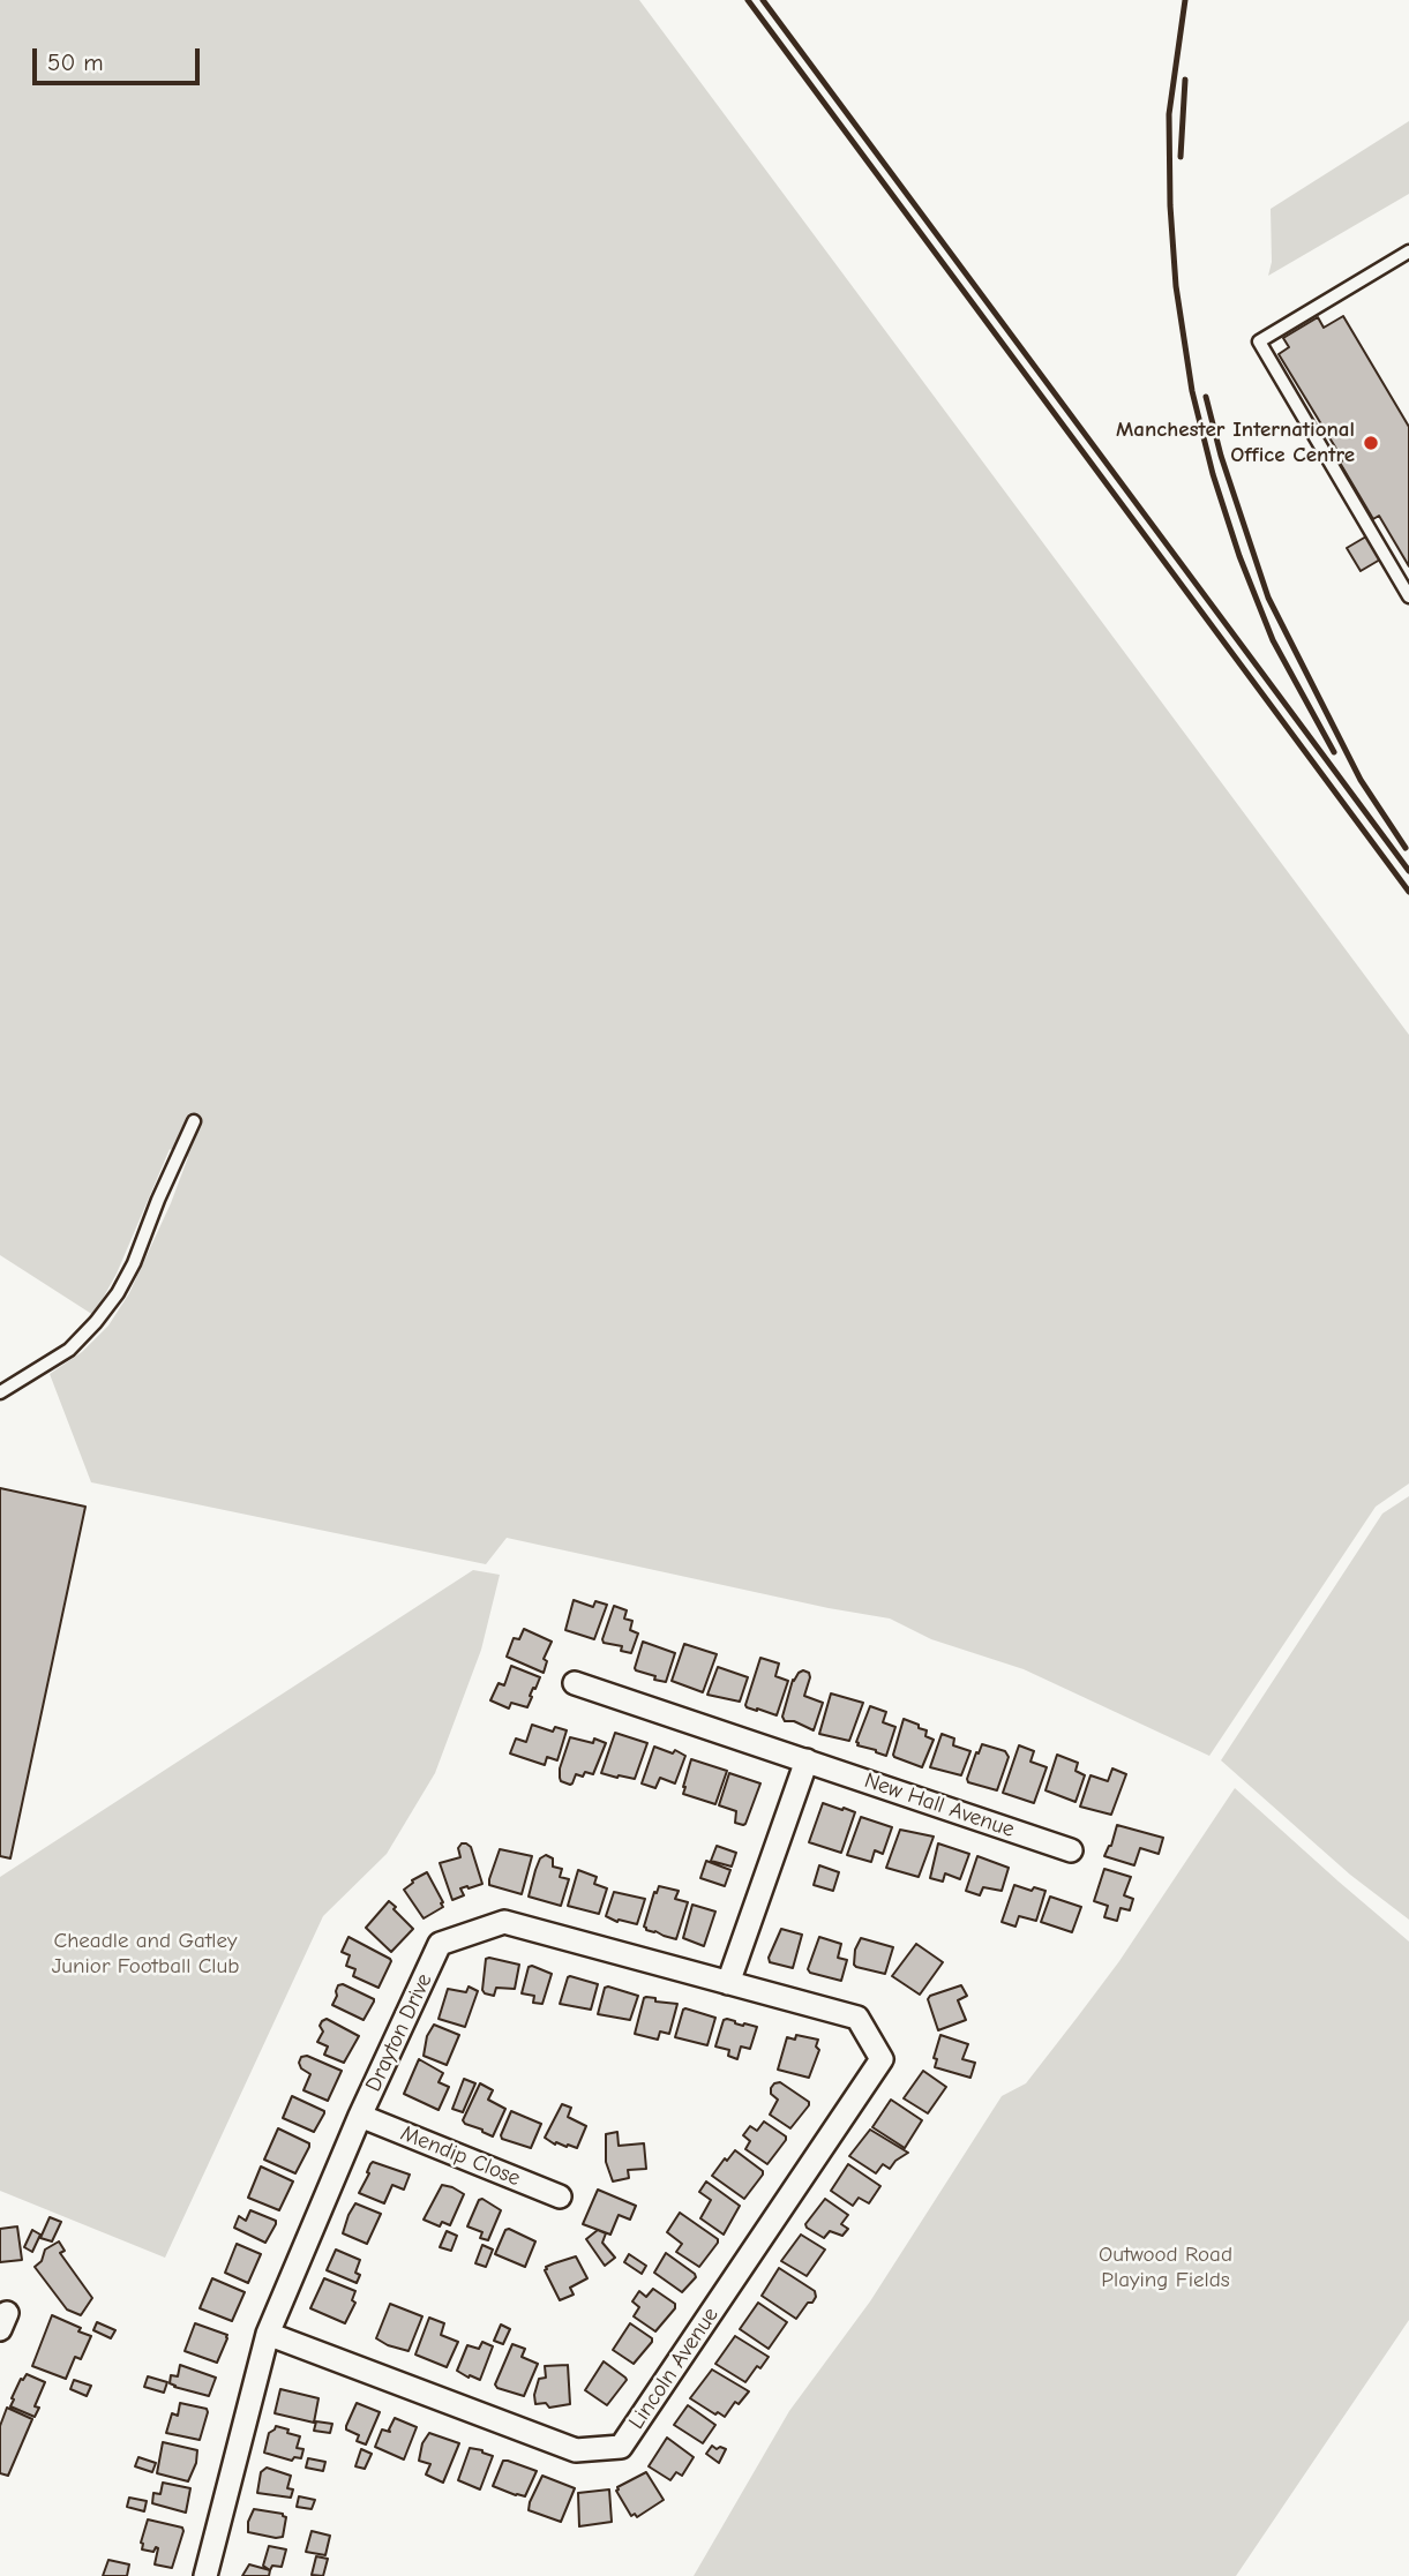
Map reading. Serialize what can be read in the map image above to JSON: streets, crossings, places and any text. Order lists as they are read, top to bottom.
{
  "streets": {
    "street": [
      "New Hall Avenue",
      "Drayton Drive",
      "Mendip Close",
      "Lincoln Avenue"
    ]
  },
  "crossings": [
    ["Drayton Drive", "Mendip Close"],
    ["Drayton Drive", "Lincoln Avenue"]
  ],
  "parks": ["Cheadle and Gatley Junior Football Club", "Outwood Road Playing Fields"],
  "places": ["Manchester International Office Centre"],
  "scale_bar": "50 m"
}
